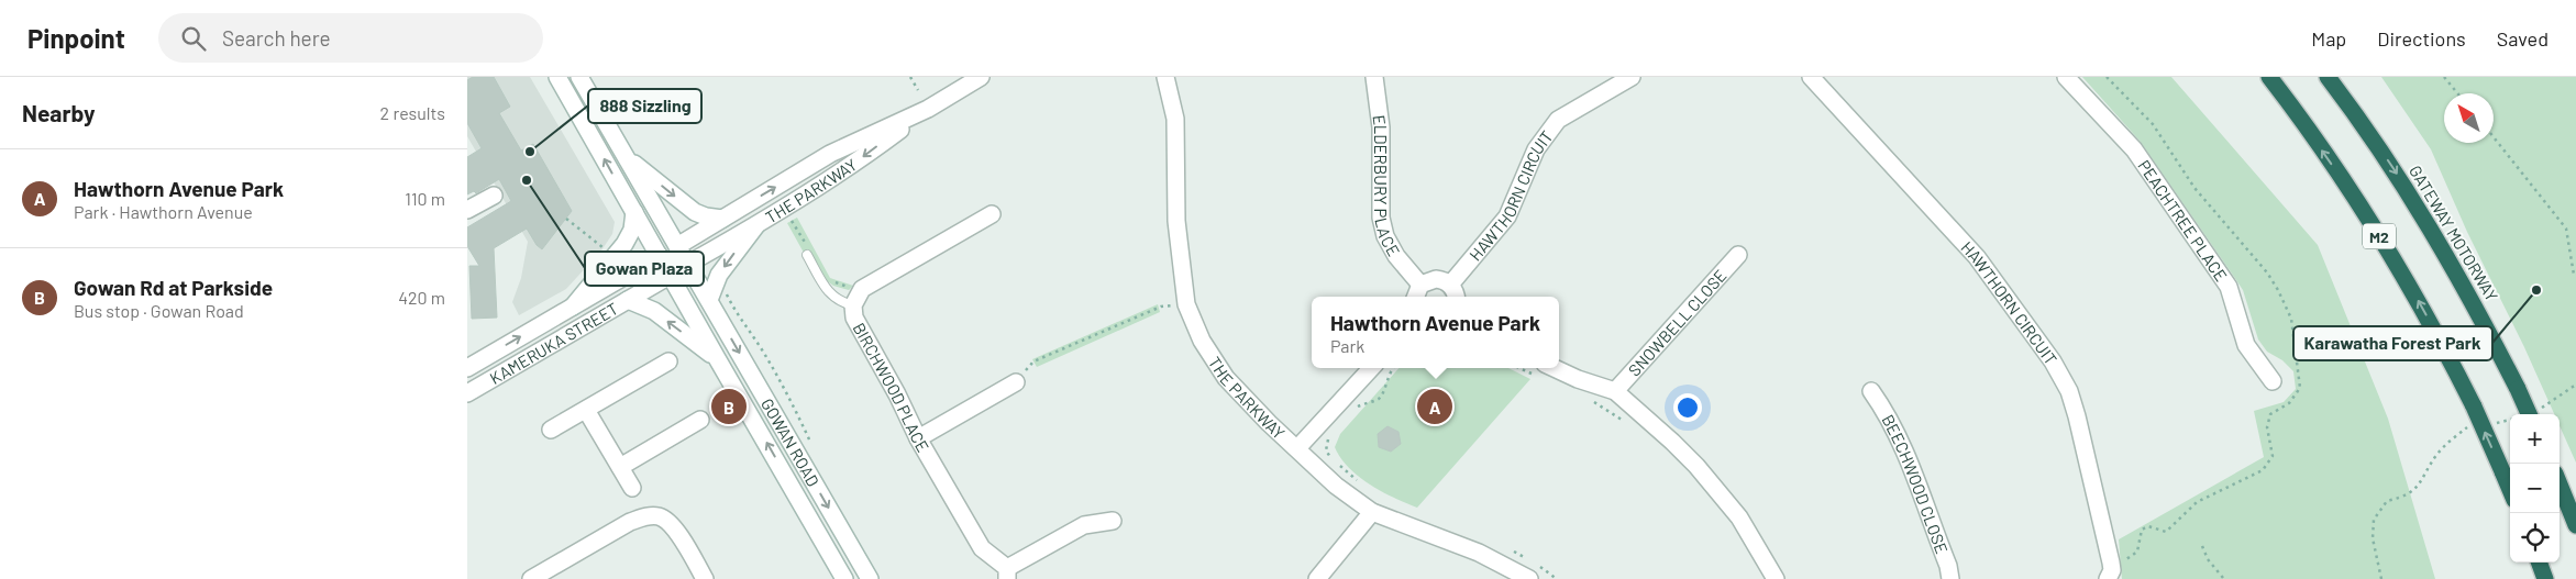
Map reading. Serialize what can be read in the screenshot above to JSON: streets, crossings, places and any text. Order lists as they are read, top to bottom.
{
  "streets": {
    "highway": ["GATEWAY MOTORWAY", "M2"],
    "street": [
      "ELDERBURY PLACE",
      "THE PARKWAY",
      "HAWTHORN CIRCUIT",
      "PEACHTREE PLACE",
      "SNOWBELL CLOSE",
      "KAMERUKA STREET",
      "BIRCHWOOD PLACE",
      "GOWAN ROAD",
      "BEECHWOOD CLOSE"
    ]
  },
  "crossings": [
    ["THE PARKWAY", "KAMERUKA STREET"],
    ["THE PARKWAY", "GOWAN ROAD"],
    ["KAMERUKA STREET", "GOWAN ROAD"]
  ],
  "places": ["888 Sizzling", "Gowan Plaza", "Karawatha Forest Park"],
  "north": "top left",
  "page": {
    "header": "Pinpoint",
    "search": "Search here",
    "nav": ["Map", "Directions", "Saved"],
    "heading": ["Nearby", "2 results"],
    "list": [
      {
        "mark": "A",
        "name": "Hawthorn Avenue Park",
        "note": "Park · Hawthorn Avenue",
        "value": "110 m"
      },
      {
        "mark": "B",
        "name": "Gowan Rd at Parkside",
        "note": "Bus stop · Gowan Road",
        "value": "420 m"
      }
    ],
    "popup": ["Hawthorn Avenue Park", "Park"],
    "pins": ["A", "B"],
    "map_buttons": ["+", "−"]
  }
}
